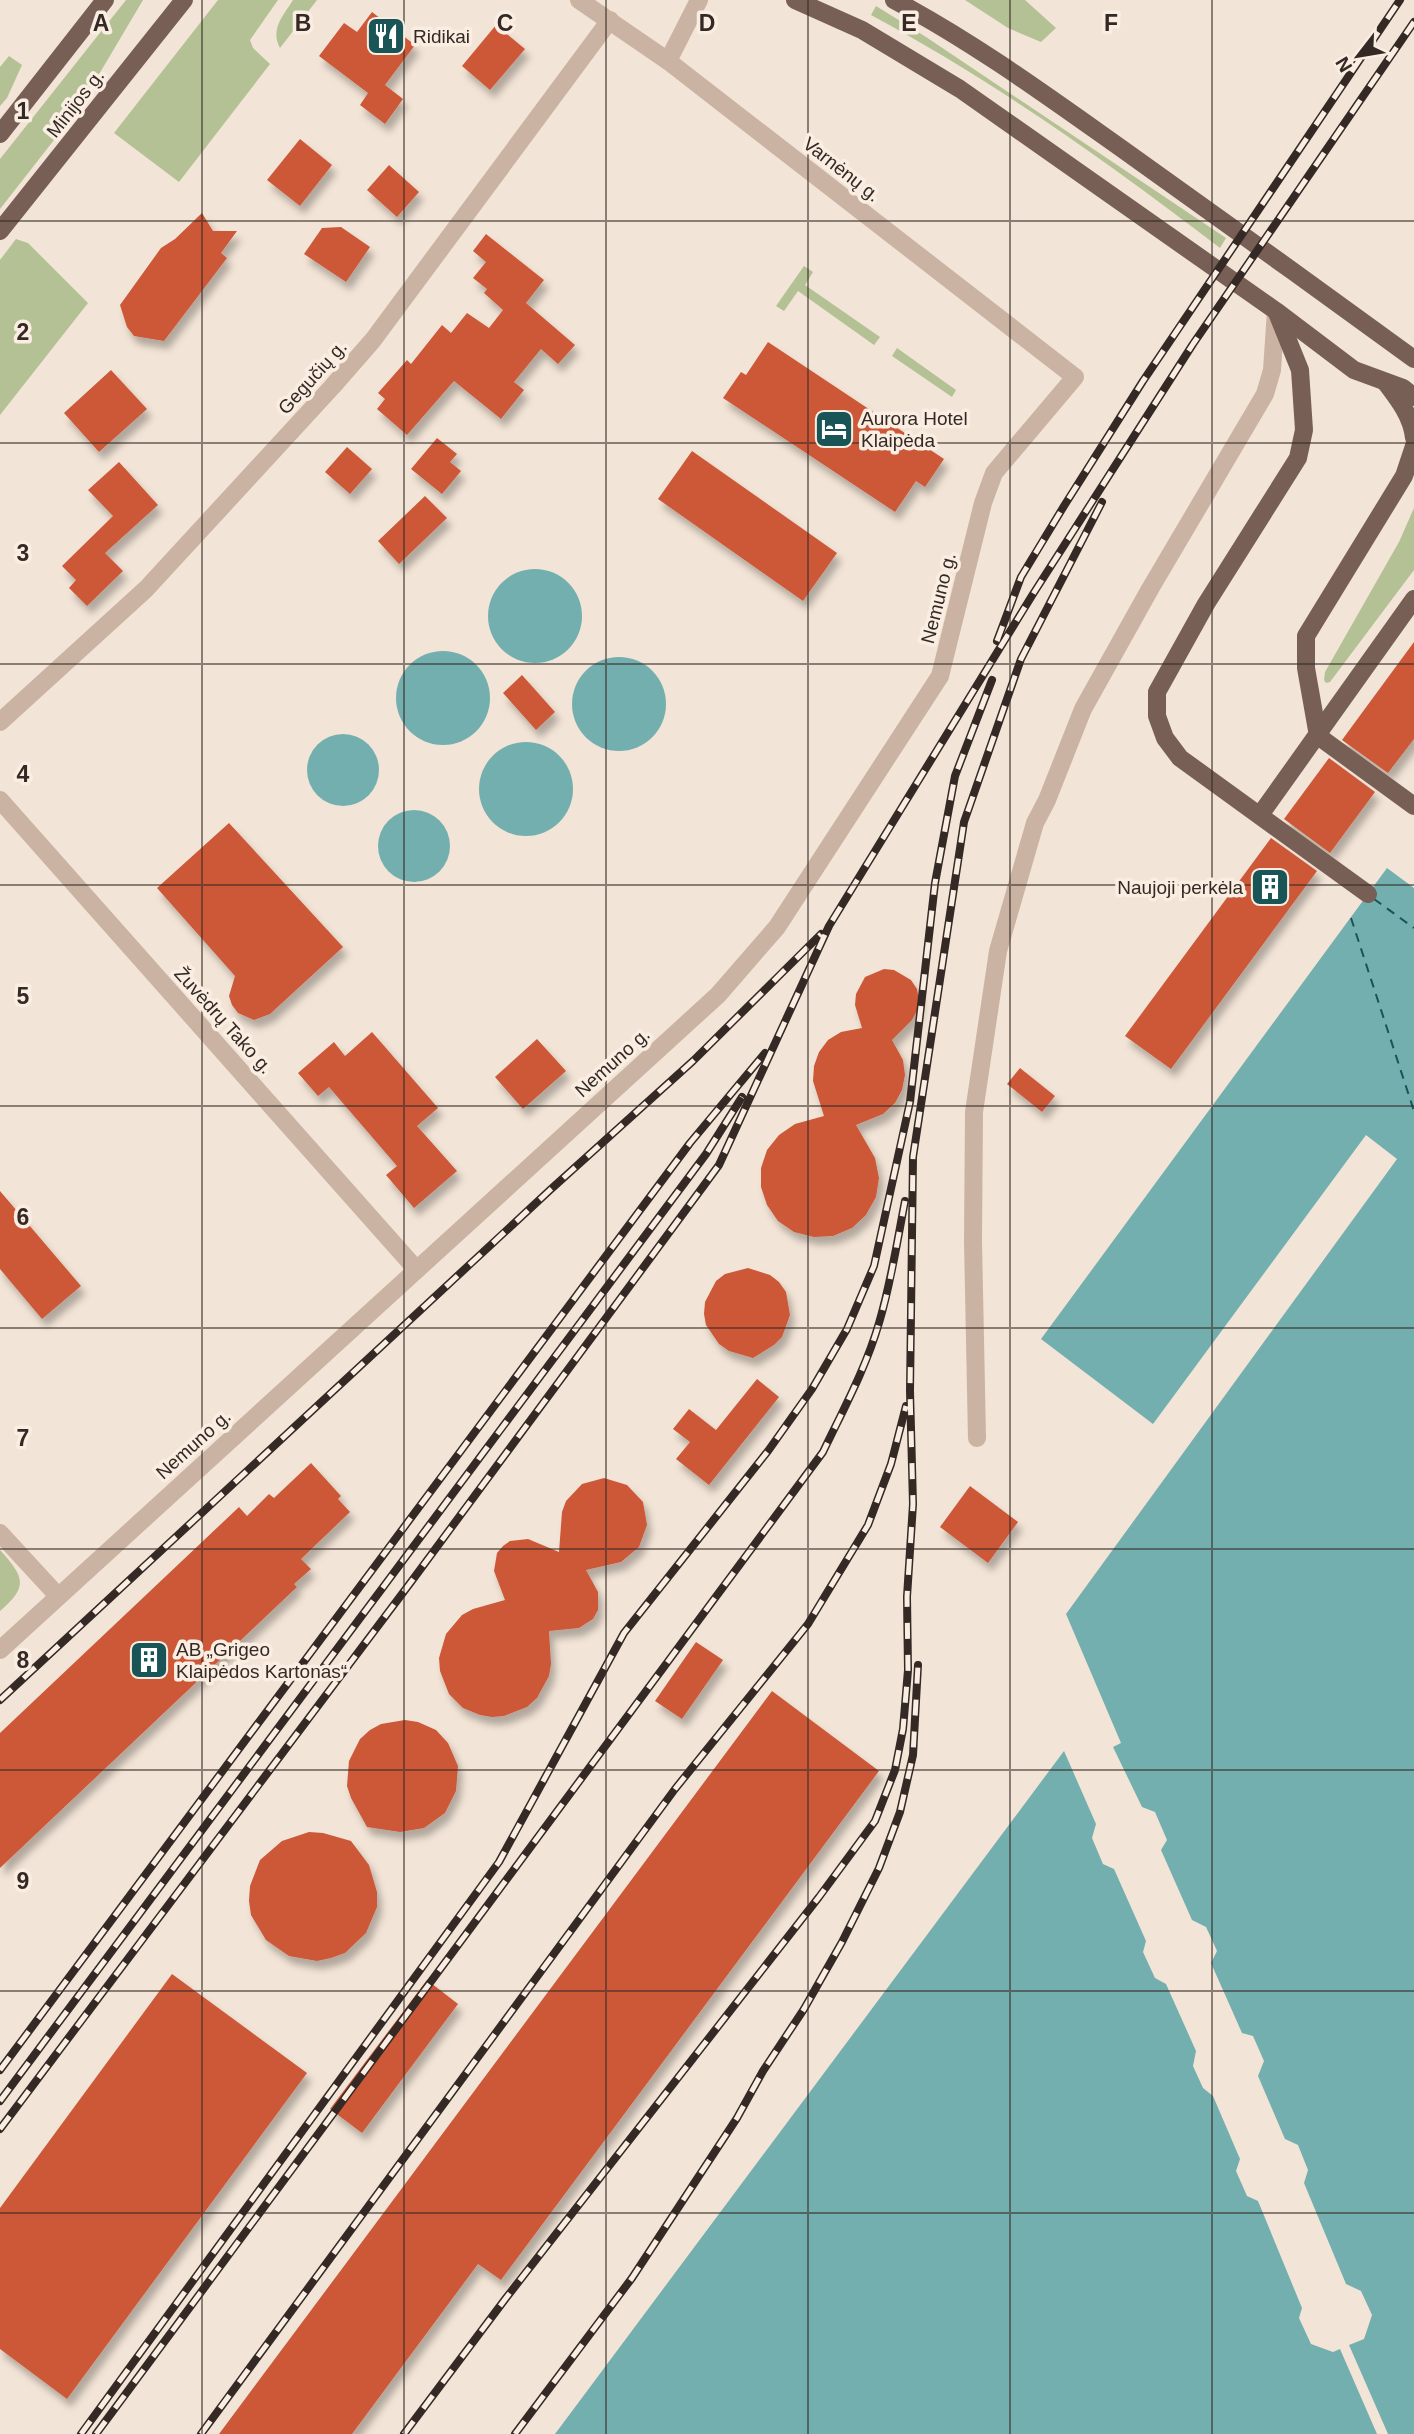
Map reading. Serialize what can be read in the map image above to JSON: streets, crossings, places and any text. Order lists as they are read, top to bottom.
{
  "streets": {
    "main road": ["Minijos g."],
    "street": [
      "Varnėnų g.",
      "Gegučių g.",
      "Nemuno g.",
      "Žuvėdrų Tako g."
    ]
  },
  "crossings": [
    ["Varnėnų g.", "Gegučių g."],
    ["Varnėnų g.", "Nemuno g."],
    ["Nemuno g.", "Žuvėdrų Tako g."]
  ],
  "places": {
    "restaurant": ["Ridikai"],
    "hotel": ["Aurora Hotel Klaipėda"],
    "building": ["Naujoji perkėla", "AB „Grigeo Klaipėdos Kartonas“"]
  },
  "north": "bottom left",
  "grid": {
    "columns": [
      "A",
      "B",
      "C",
      "D",
      "E",
      "F"
    ],
    "rows": [
      "1",
      "2",
      "3",
      "4",
      "5",
      "6",
      "7",
      "8",
      "9"
    ]
  }
}
